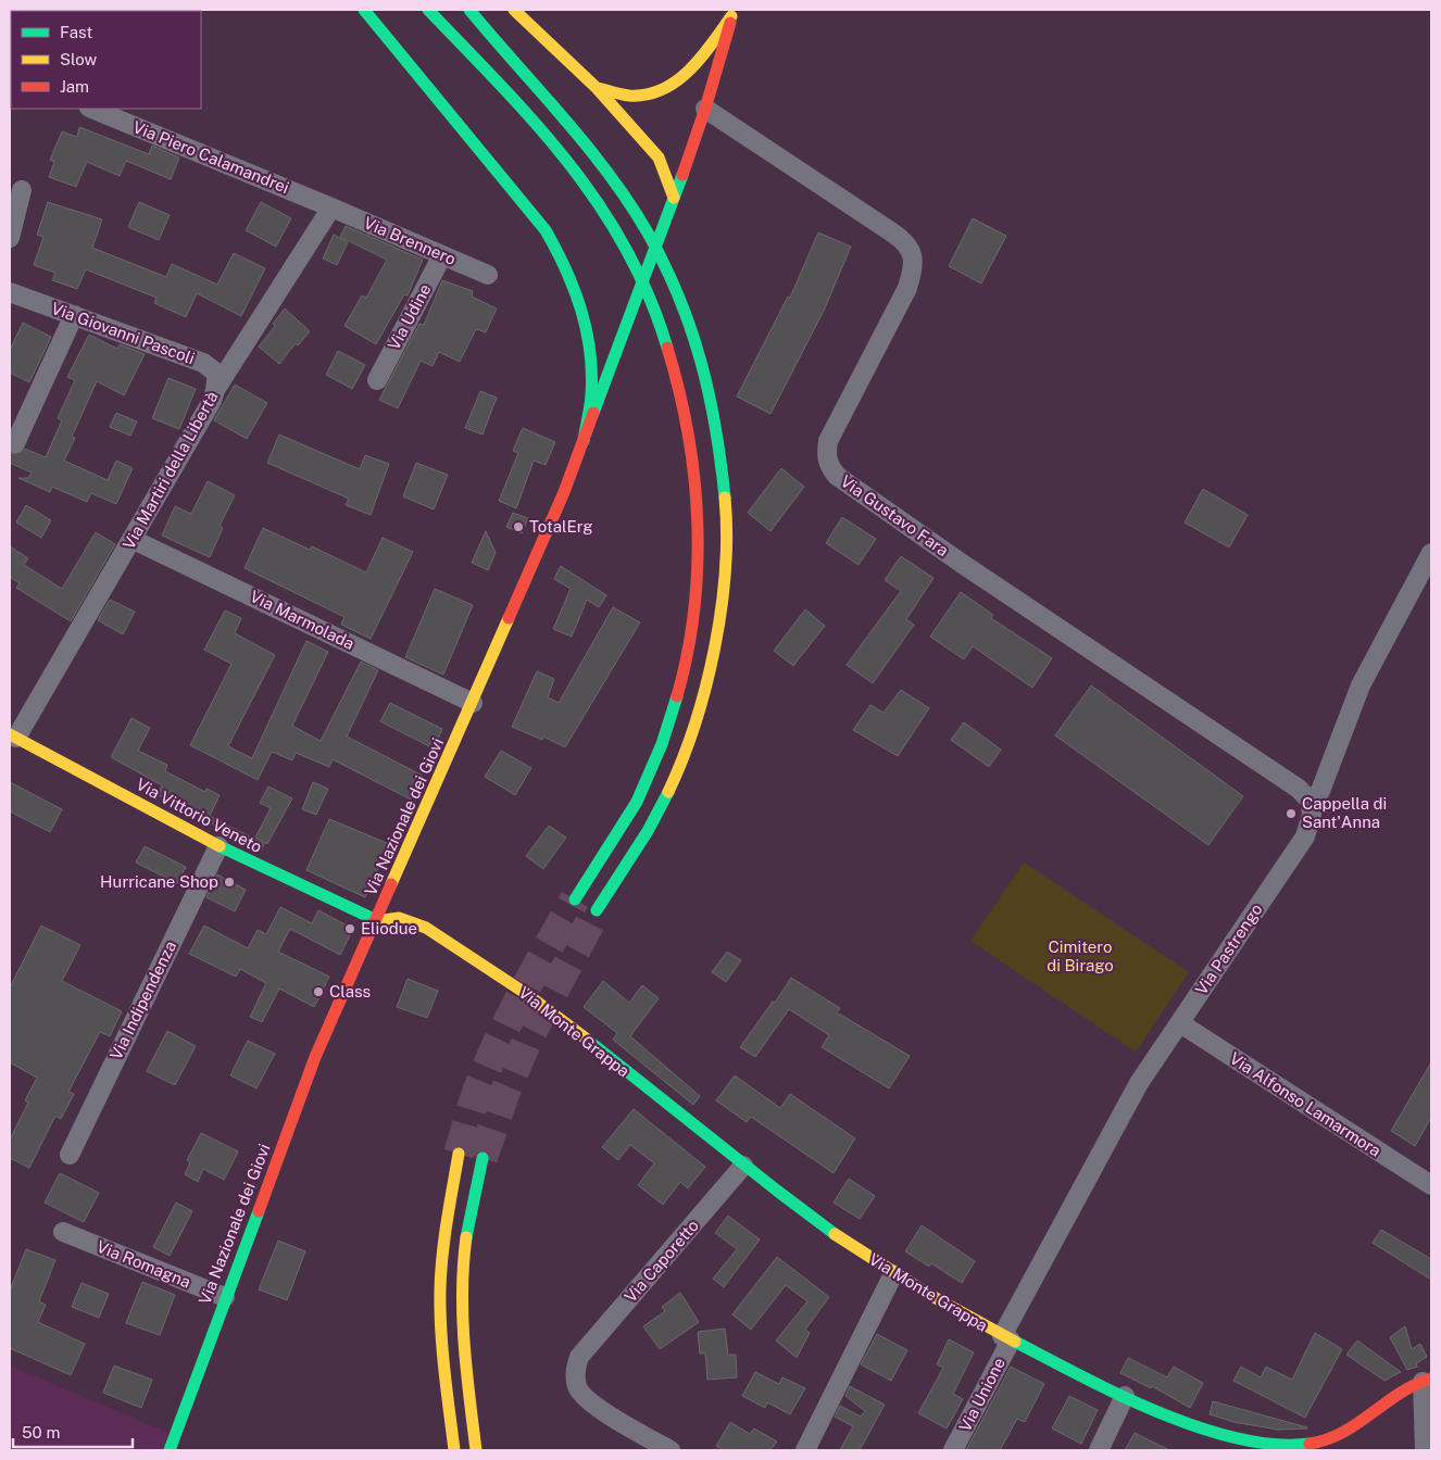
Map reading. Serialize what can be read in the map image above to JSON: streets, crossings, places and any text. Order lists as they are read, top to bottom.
{
  "streets": {
    "main road": ["Via Vittorio Veneto", "Via Nazionale dei Giovi", "Via Monte Grappa"],
    "street": [
      "Via Piero Calamandrei",
      "Via Brennero",
      "Via Udine",
      "Via Giovanni Pascoli",
      "Via Martiri della Libertà",
      "Via Gustavo Fara",
      "Via Marmolada",
      "Via Pastrengo",
      "Via Indipendenza",
      "Via Alfonso Lamarmora",
      "Via Caporetto",
      "Via Romagna",
      "Via Unione"
    ]
  },
  "crossings": [
    ["Via Piero Calamandrei", "Via Brennero"],
    ["Via Piero Calamandrei", "Via Martiri della Libertà"],
    ["Via Brennero", "Via Udine"],
    ["Via Brennero", "Via Martiri della Libertà"],
    ["Via Giovanni Pascoli", "Via Martiri della Libertà"],
    ["Via Martiri della Libertà", "Via Marmolada"],
    ["Via Martiri della Libertà", "Via Vittorio Veneto"],
    ["Via Gustavo Fara", "Via Pastrengo"],
    ["Via Marmolada", "Via Nazionale dei Giovi"],
    ["Via Vittorio Veneto", "Via Nazionale dei Giovi"],
    ["Via Vittorio Veneto", "Via Indipendenza"],
    ["Via Vittorio Veneto", "Via Monte Grappa"],
    ["Via Nazionale dei Giovi", "Via Monte Grappa"],
    ["Via Nazionale dei Giovi", "Via Romagna"],
    ["Via Pastrengo", "Via Monte Grappa"],
    ["Via Pastrengo", "Via Alfonso Lamarmora"],
    ["Via Pastrengo", "Via Unione"],
    ["Via Monte Grappa", "Via Caporetto"],
    ["Via Monte Grappa", "Via Unione"]
  ],
  "parks": ["Cimitero di Birago"],
  "places": [
    "TotalErg",
    "Cappella di Sant'Anna",
    "Hurricane Shop",
    "Eliodue",
    "Class"
  ],
  "legend": ["Fast", "Slow", "Jam"],
  "scale_bar": "50 m"
}
